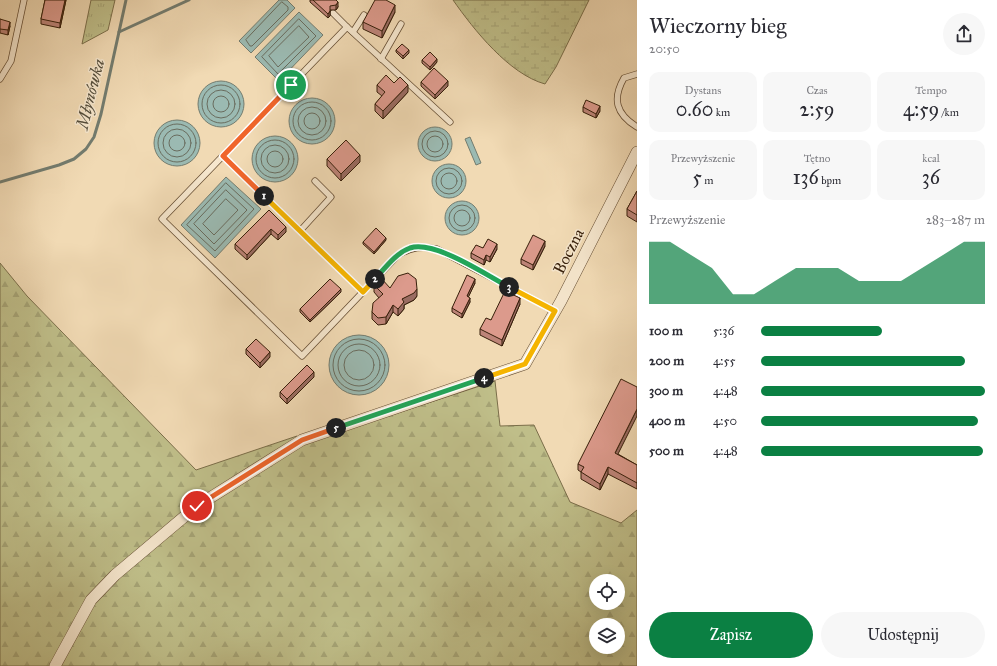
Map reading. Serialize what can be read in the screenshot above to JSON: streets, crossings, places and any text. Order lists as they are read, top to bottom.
{
  "streets": {
    "street": ["Boczna"]
  },
  "water": ["Młynówka"],
  "page": {
    "heading": ["Wieczorny bieg", "20:50"],
    "stats": [
      ["Dystans", "0.60 km"],
      ["Czas", "2:59"],
      ["Tempo", "4:59 /km"],
      ["Przewyższenie", "5 m"],
      ["Tętno", "136 bpm"],
      ["kcal", "36"]
    ],
    "pins": [
      "1",
      "2",
      "3",
      "4",
      "5"
    ],
    "chart": ["Przewyższenie", "283–287 m"],
    "list": [
      {
        "name": "100 m",
        "note": "5:36"
      },
      {
        "name": "200 m",
        "note": "4:55"
      },
      {
        "name": "300 m",
        "note": "4:48"
      },
      {
        "name": "400 m",
        "note": "4:50"
      },
      {
        "name": "500 m",
        "note": "4:48"
      }
    ],
    "buttons": ["Zapisz", "Udostępnij"]
  }
}
